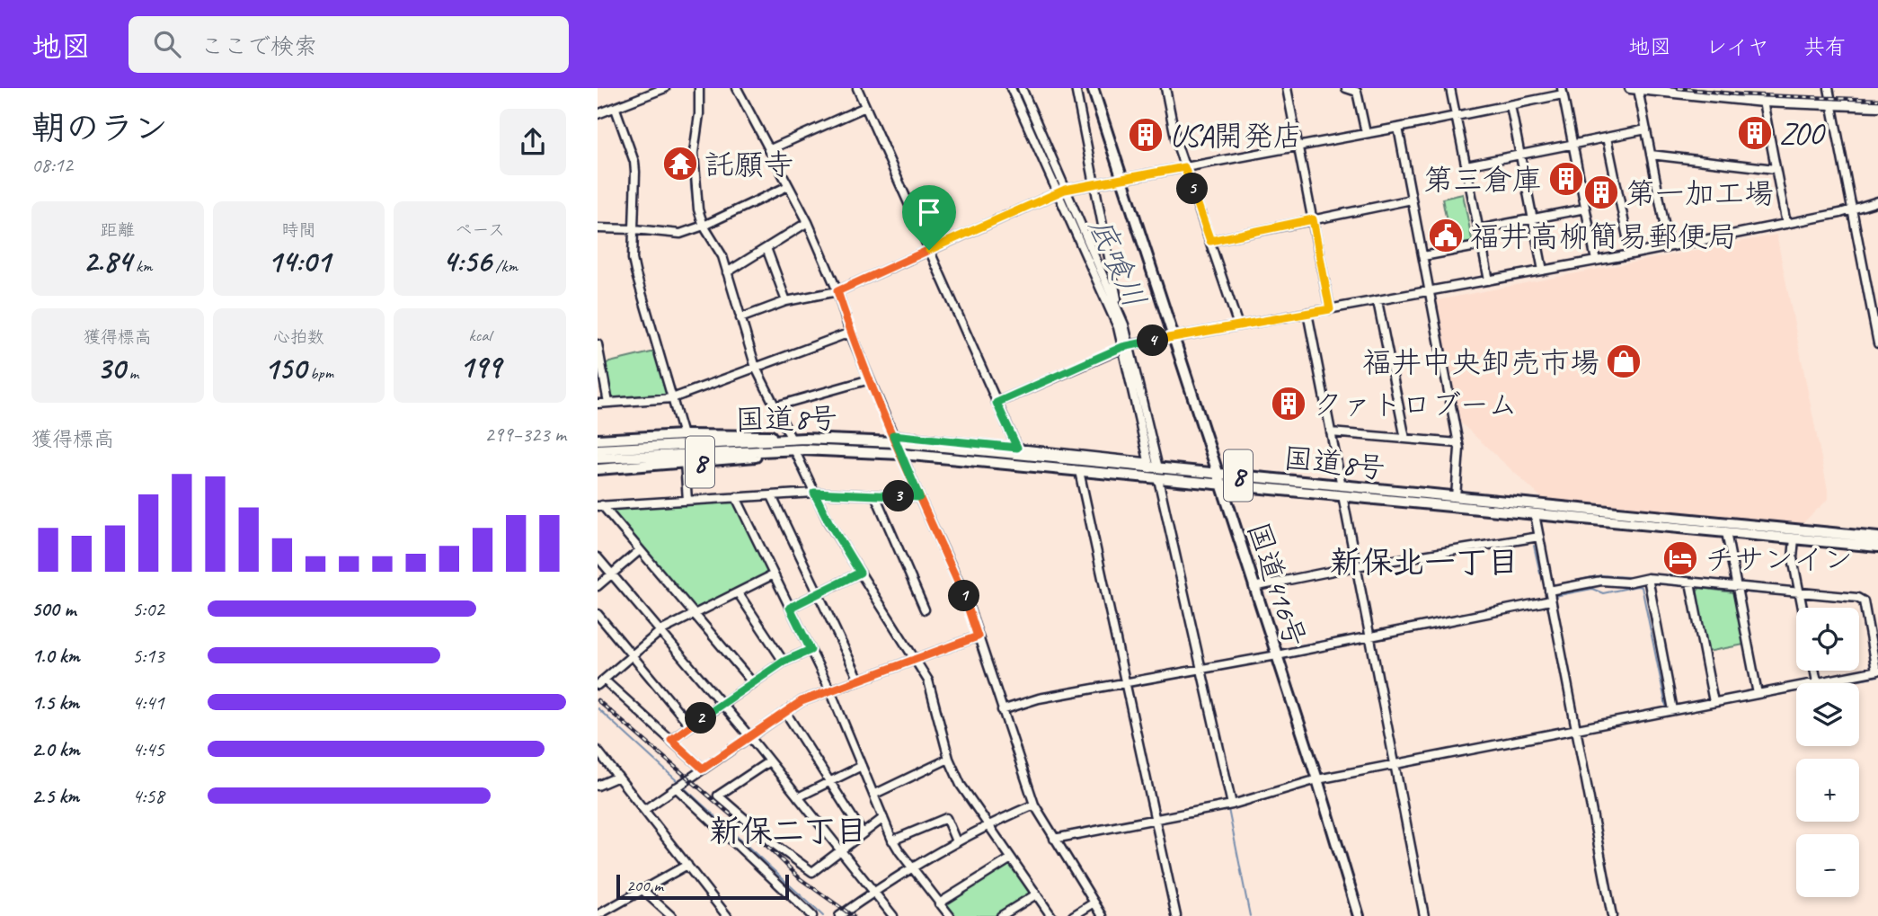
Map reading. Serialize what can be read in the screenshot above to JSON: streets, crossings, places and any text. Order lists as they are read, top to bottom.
{
  "streets": {
    "highway": ["国道8号", "8", "国道416号"]
  },
  "crossings": [
    ["国道8号", "8"],
    ["国道8号", "国道416号"]
  ],
  "districts": ["新保北一丁目", "新保二丁目"],
  "water": ["底喰川"],
  "places": {
    "building": [
      "ZOO",
      "USA開発店",
      "第三倉庫",
      "第一加工場",
      "クァトロブーム"
    ],
    "temple": ["託願寺"],
    "public building": ["福井高柳簡易郵便局"],
    "shop": ["福井中央卸売市場"],
    "hotel": ["チサンイン"]
  },
  "scale_bar": "200 m",
  "page": {
    "header": "地図",
    "search": "ここで検索",
    "nav": ["地図", "レイヤ", "共有"],
    "heading": ["朝のラン", "08:12"],
    "pins": [
      "5",
      "4",
      "3",
      "1",
      "2"
    ],
    "stats": [
      ["距離", "2.84 km"],
      ["時間", "14:01"],
      ["ペース", "4:56 /km"],
      ["獲得標高", "30 m"],
      ["心拍数", "150 bpm"],
      ["kcal", "199"]
    ],
    "chart": ["獲得標高", "299–323 m"],
    "list": [
      {
        "name": "500 m",
        "note": "5:02"
      },
      {
        "name": "1.0 km",
        "note": "5:13"
      },
      {
        "name": "1.5 km",
        "note": "4:41"
      },
      {
        "name": "2.0 km",
        "note": "4:45"
      },
      {
        "name": "2.5 km",
        "note": "4:58"
      }
    ],
    "map_buttons": ["+", "−"],
    "scale": "200 m"
  }
}
